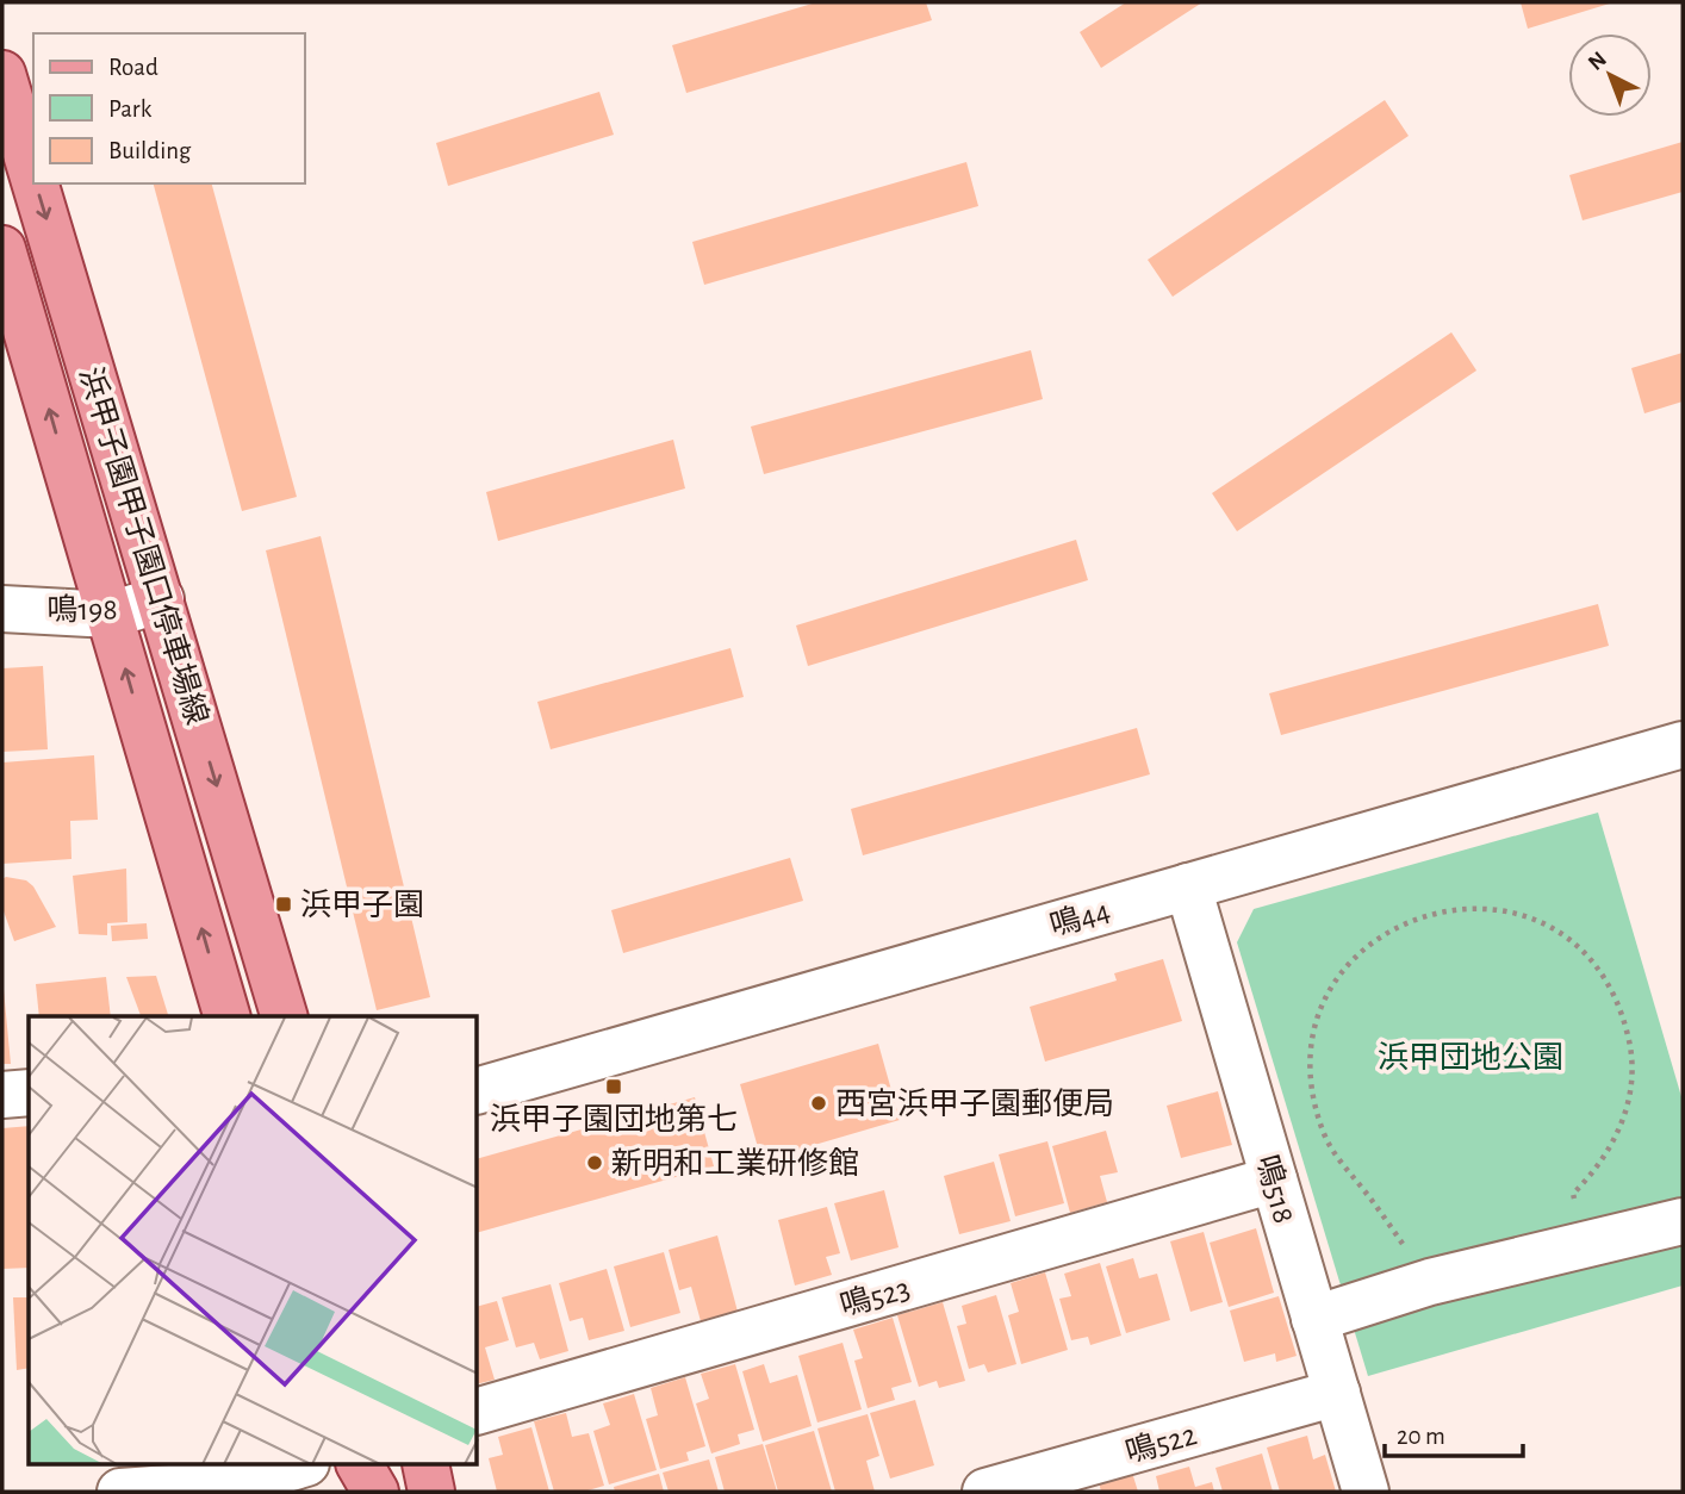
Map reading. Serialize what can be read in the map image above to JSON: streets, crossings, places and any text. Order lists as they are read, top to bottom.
{
  "streets": {
    "main road": ["浜甲子園甲子園口停車場線"],
    "street": [
      "鳴198",
      "鳴44",
      "鳴518",
      "鳴523",
      "鳴522"
    ]
  },
  "crossings": [
    ["浜甲子園甲子園口停車場線", "鳴198"],
    ["鳴44", "鳴518"],
    ["鳴518", "鳴523"],
    ["鳴518", "鳴522"]
  ],
  "parks": ["浜甲団地公園"],
  "places": {
    "transit": ["浜甲子園", "浜甲子園団地第七"],
    "other": ["西宮浜甲子園郵便局", "新明和工業研修館"]
  },
  "legend": ["Road", "Park", "Building"],
  "scale_bar": "20 m",
  "north": "top left"
}
